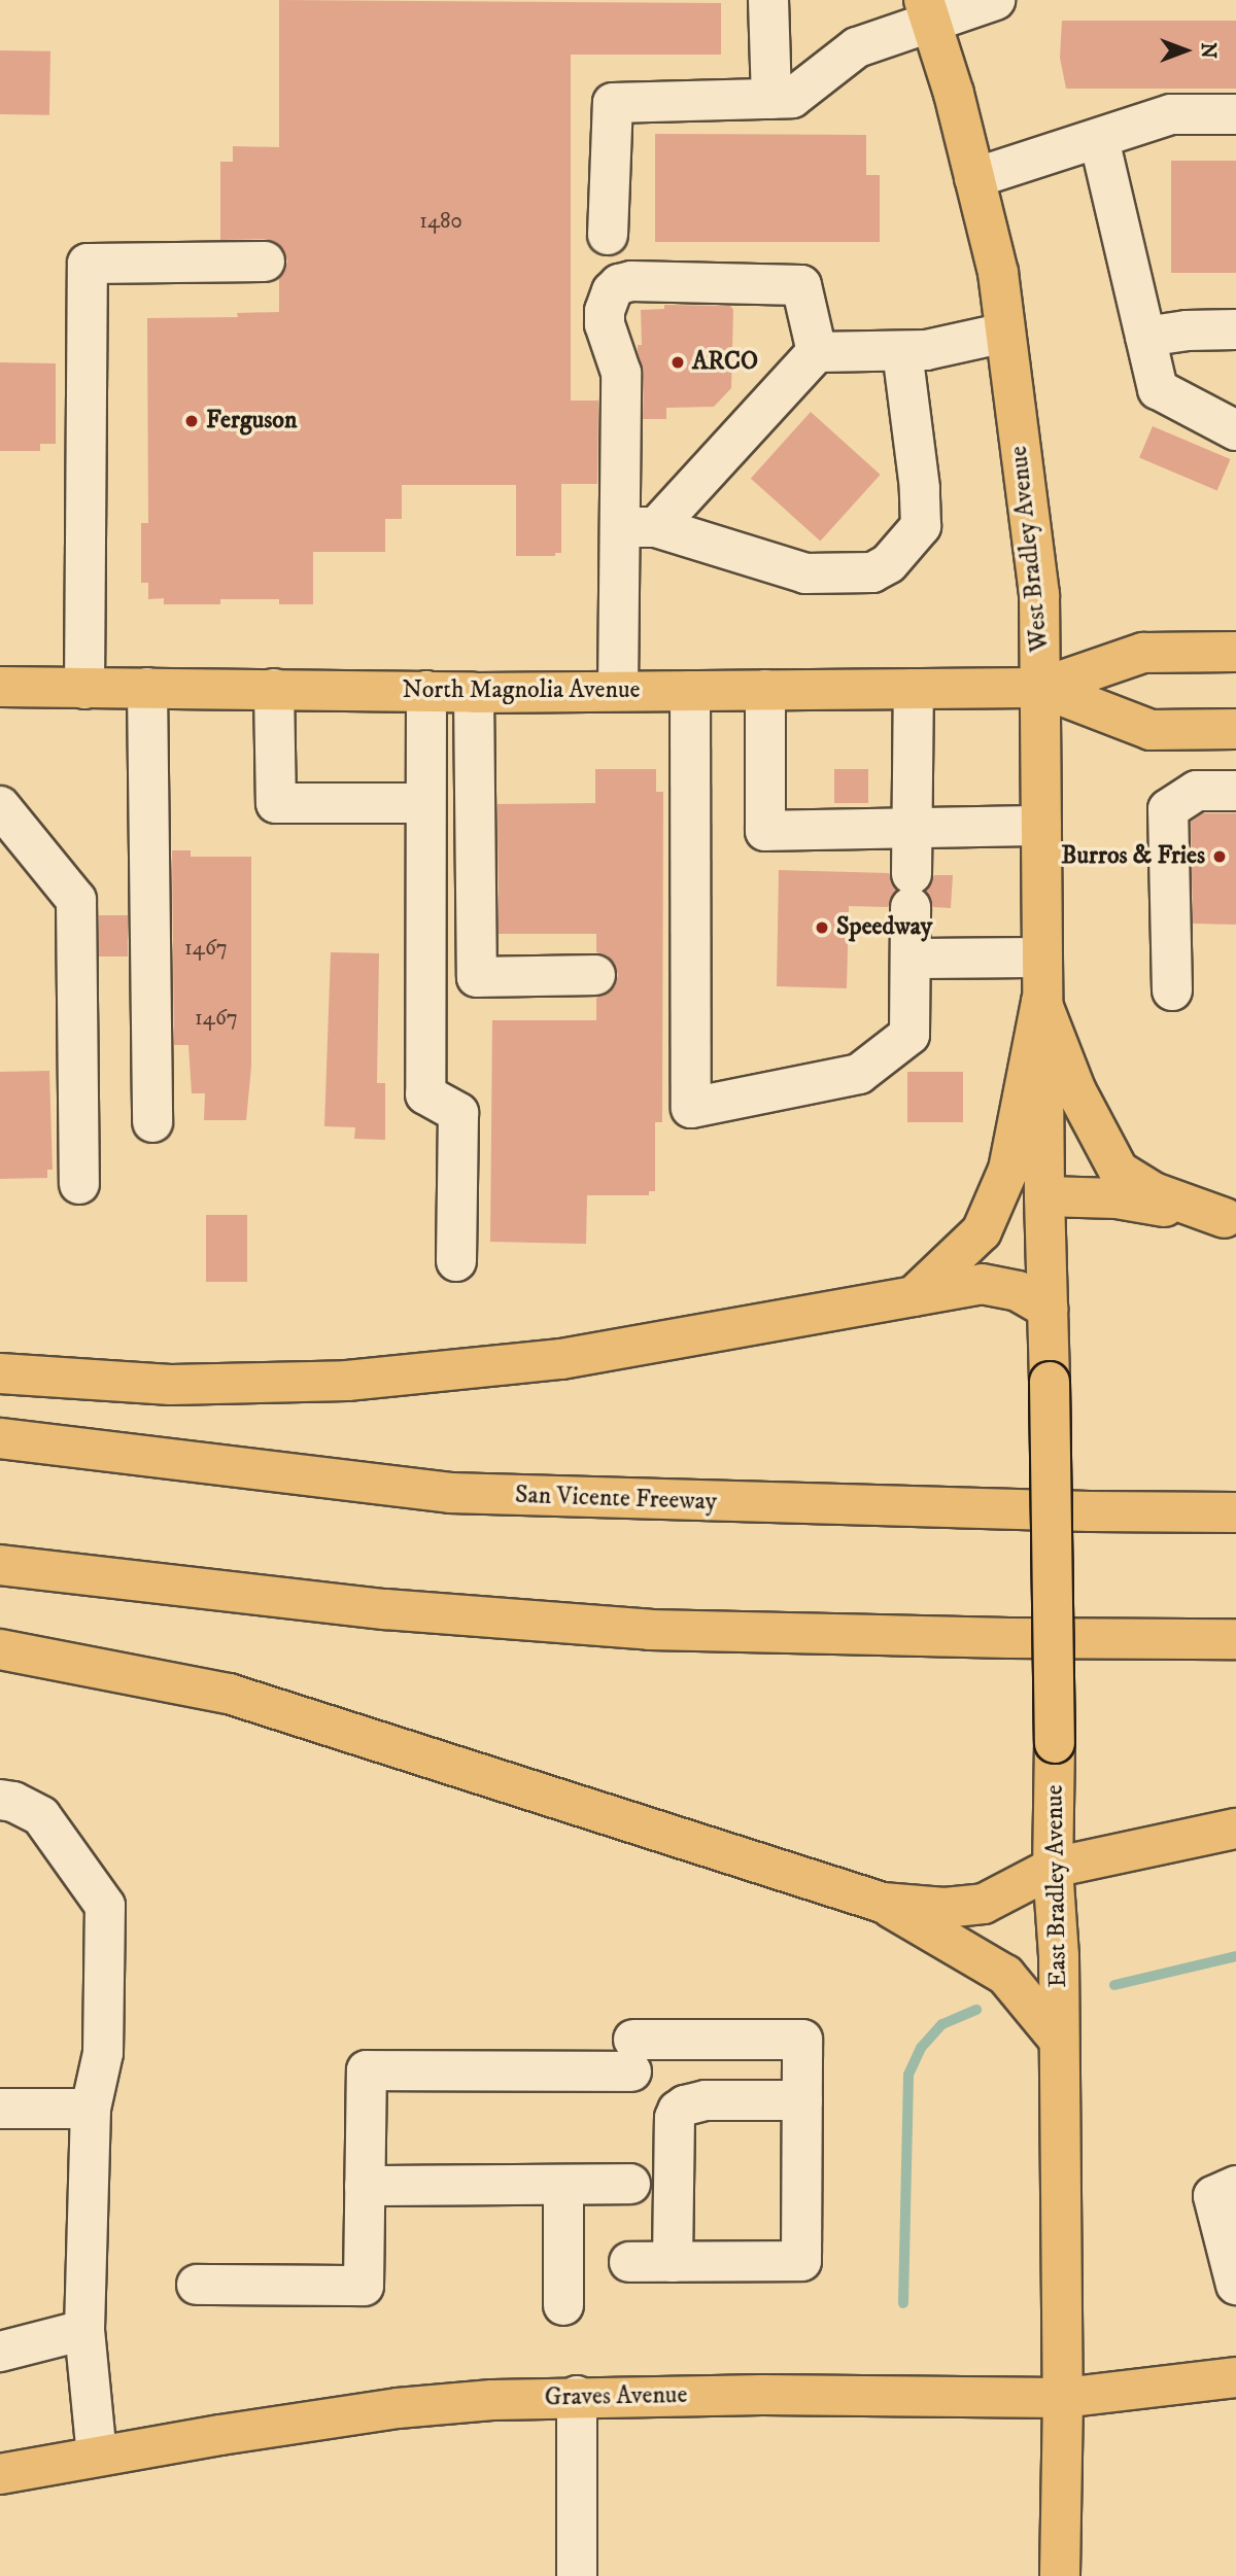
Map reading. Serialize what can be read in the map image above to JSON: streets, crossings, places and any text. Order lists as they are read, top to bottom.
{
  "streets": {
    "main road": [
      "West Bradley Avenue",
      "North Magnolia Avenue",
      "San Vicente Freeway",
      "East Bradley Avenue",
      "Graves Avenue"
    ]
  },
  "crossings": [
    ["West Bradley Avenue", "North Magnolia Avenue"],
    ["West Bradley Avenue", "East Bradley Avenue"],
    ["East Bradley Avenue", "Graves Avenue"]
  ],
  "places": [
    "ARCO",
    "Ferguson",
    "Burros & Fries",
    "Speedway"
  ],
  "house_numbers": ["1480", "1467", "1467"],
  "north": "right"
}
